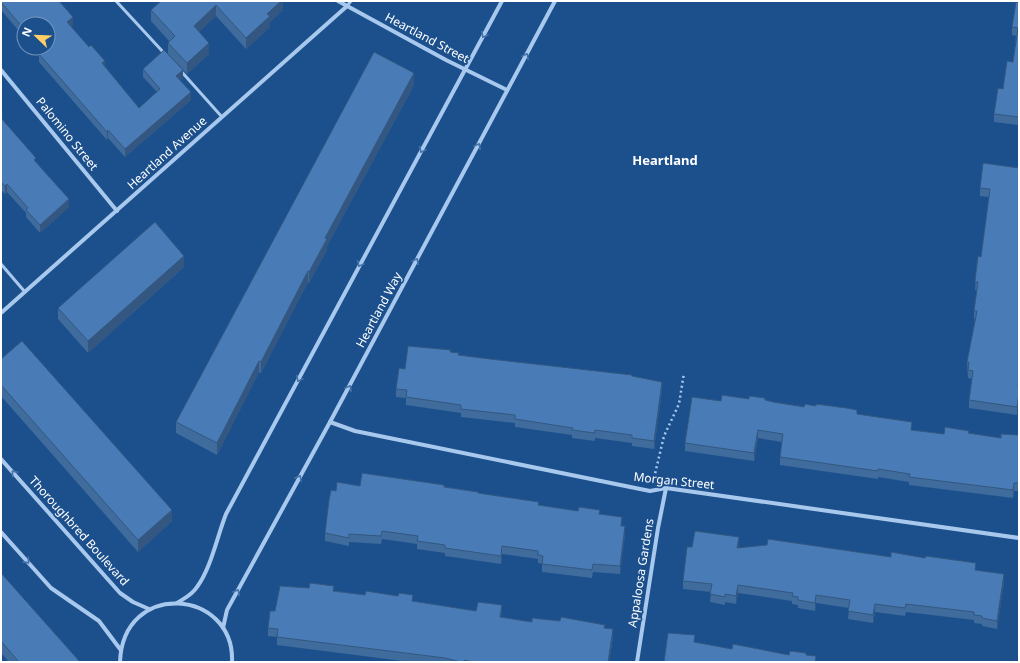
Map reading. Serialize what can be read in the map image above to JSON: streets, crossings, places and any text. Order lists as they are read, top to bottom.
{
  "streets": {
    "street": [
      "Heartland Street",
      "Palomino Street",
      "Heartland Avenue",
      "Heartland Way",
      "Morgan Street",
      "Thoroughbred Boulevard",
      "Appaloosa Gardens"
    ]
  },
  "crossings": [
    ["Heartland Street", "Heartland Avenue"],
    ["Heartland Street", "Heartland Way"],
    ["Palomino Street", "Heartland Avenue"],
    ["Heartland Way", "Morgan Street"],
    ["Morgan Street", "Appaloosa Gardens"]
  ],
  "one_way": ["Heartland Way", "Thoroughbred Boulevard"],
  "districts": ["Heartland"],
  "north": "top left"
}
